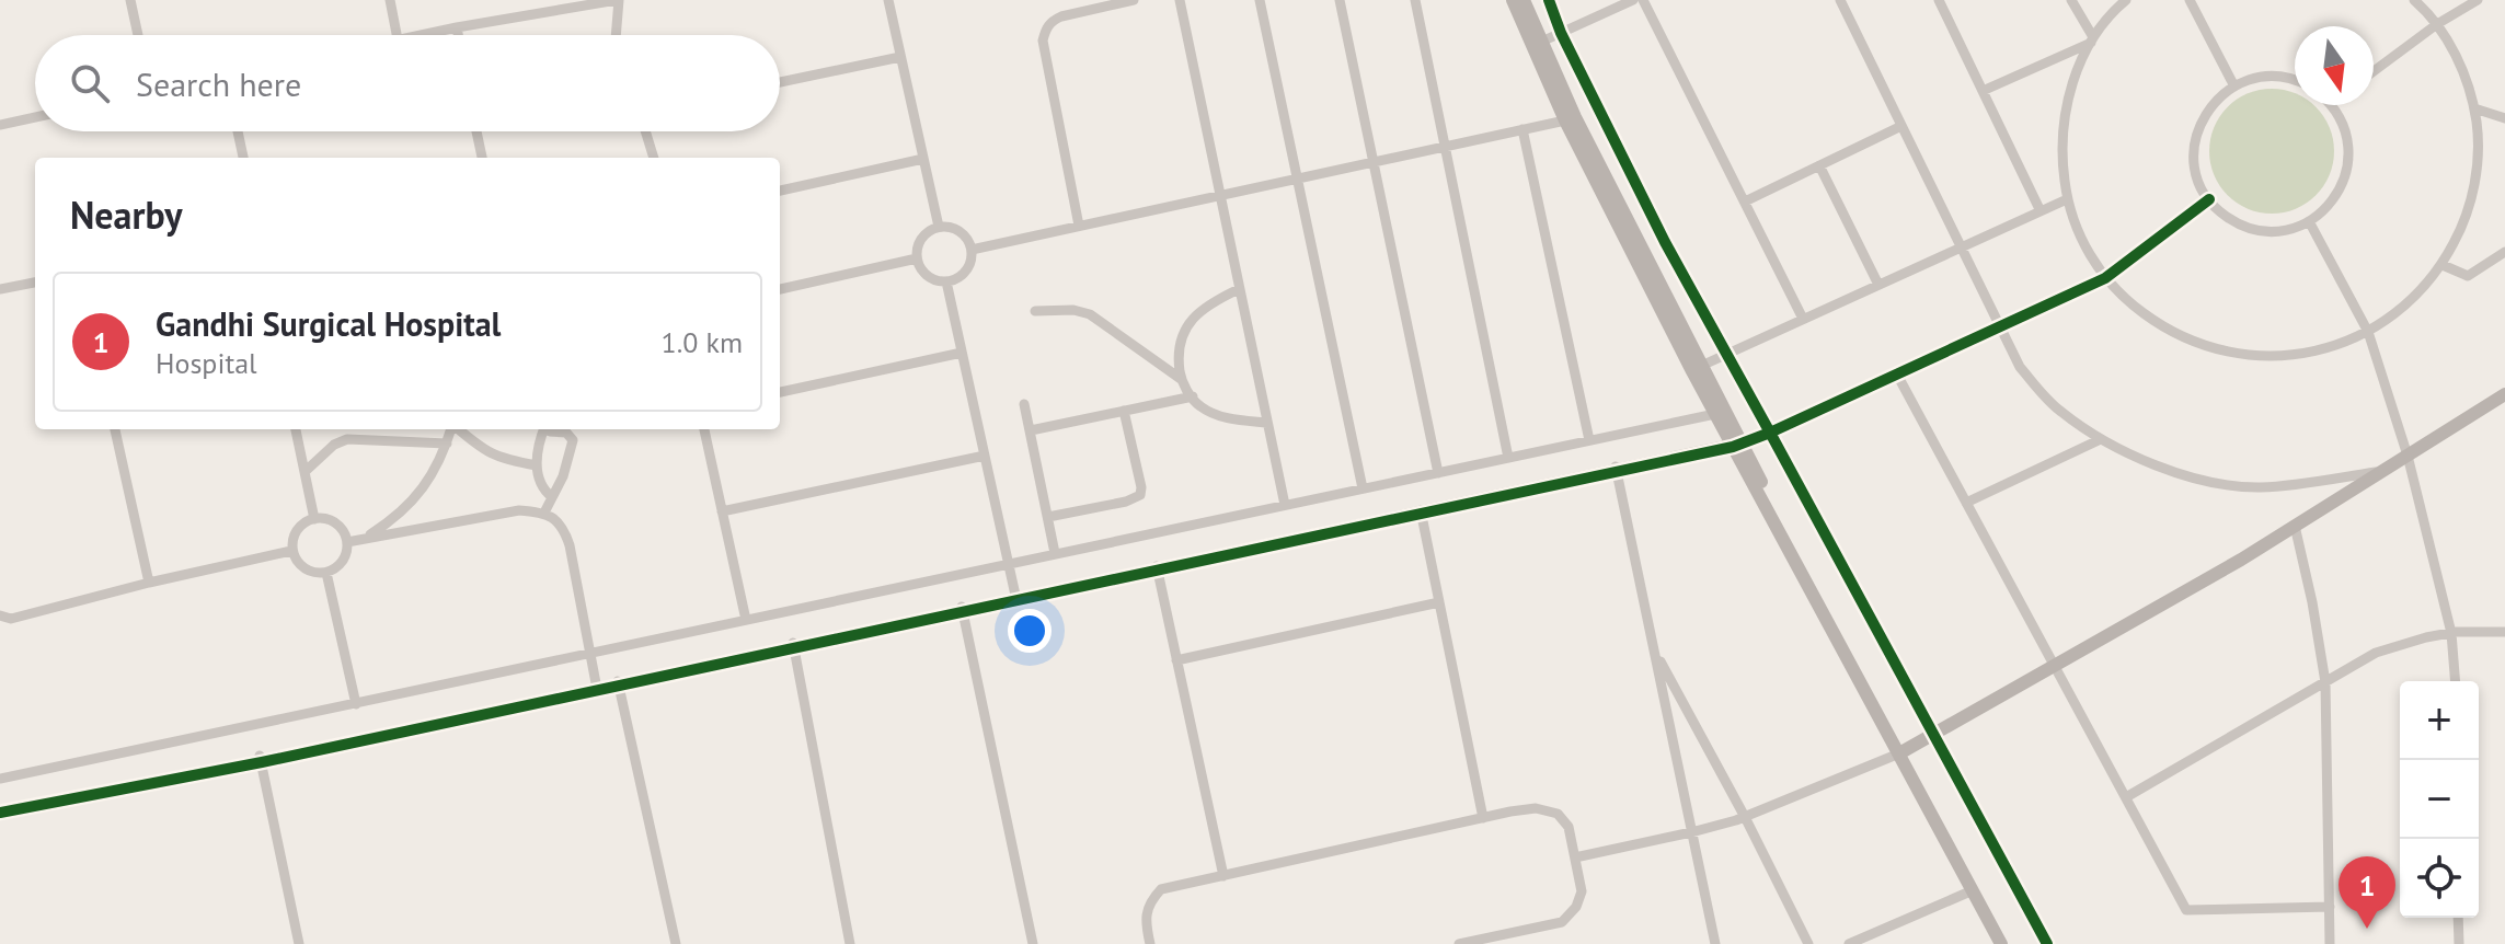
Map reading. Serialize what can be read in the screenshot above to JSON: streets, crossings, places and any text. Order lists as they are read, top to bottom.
{
  "north": "bottom",
  "page": {
    "search": "Search here",
    "heading": "Nearby",
    "list": [
      {
        "mark": "1",
        "name": "Gandhi Surgical Hospital",
        "note": "Hospital",
        "value": "1.0 km"
      }
    ],
    "map_buttons": ["+", "−"],
    "pins": "1"
  }
}
